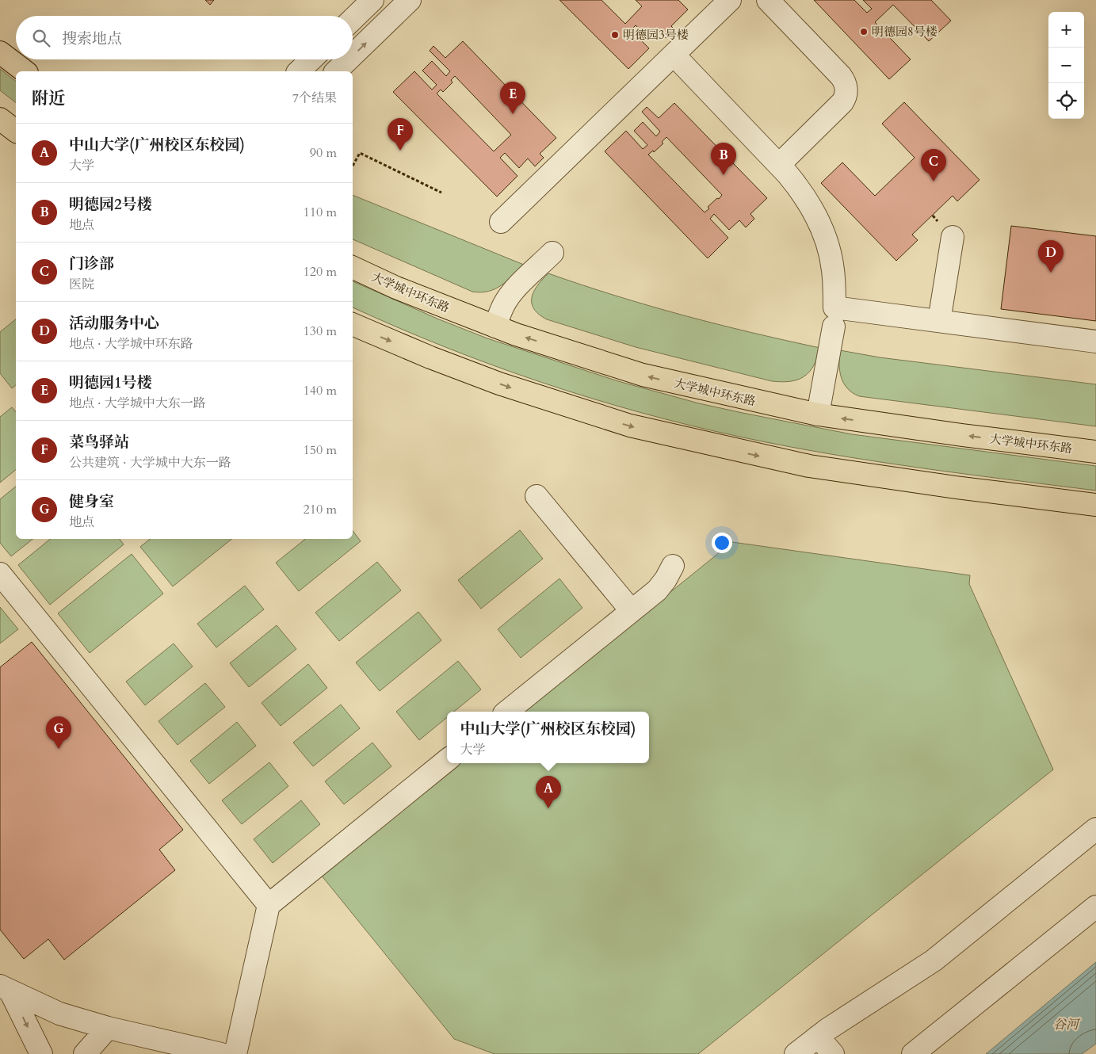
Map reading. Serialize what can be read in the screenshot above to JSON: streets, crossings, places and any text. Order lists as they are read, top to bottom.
{
  "streets": {
    "main road": ["大学城中环东路"]
  },
  "water": ["谷河"],
  "places": ["明德园8号楼", "明德园3号楼"],
  "page": {
    "map_buttons": ["+", "−"],
    "search": "搜索地点",
    "heading": ["附近", "7个结果"],
    "pins": [
      "E",
      "F",
      "B",
      "C",
      "D",
      "G",
      "A"
    ],
    "list": [
      {
        "mark": "A",
        "name": "中山大学(广州校区东校园)",
        "note": "大学",
        "value": "90 m"
      },
      {
        "mark": "B",
        "name": "明德园2号楼",
        "note": "地点",
        "value": "110 m"
      },
      {
        "mark": "C",
        "name": "门诊部",
        "note": "医院",
        "value": "120 m"
      },
      {
        "mark": "D",
        "name": "活动服务中心",
        "note": "地点 · 大学城中环东路",
        "value": "130 m"
      },
      {
        "mark": "E",
        "name": "明德园1号楼",
        "note": "地点 · 大学城中大东一路",
        "value": "140 m"
      },
      {
        "mark": "F",
        "name": "菜鸟驿站",
        "note": "公共建筑 · 大学城中大东一路",
        "value": "150 m"
      },
      {
        "mark": "G",
        "name": "健身室",
        "note": "地点",
        "value": "210 m"
      }
    ],
    "popup": ["中山大学(广州校区东校园)", "大学"]
  }
}
